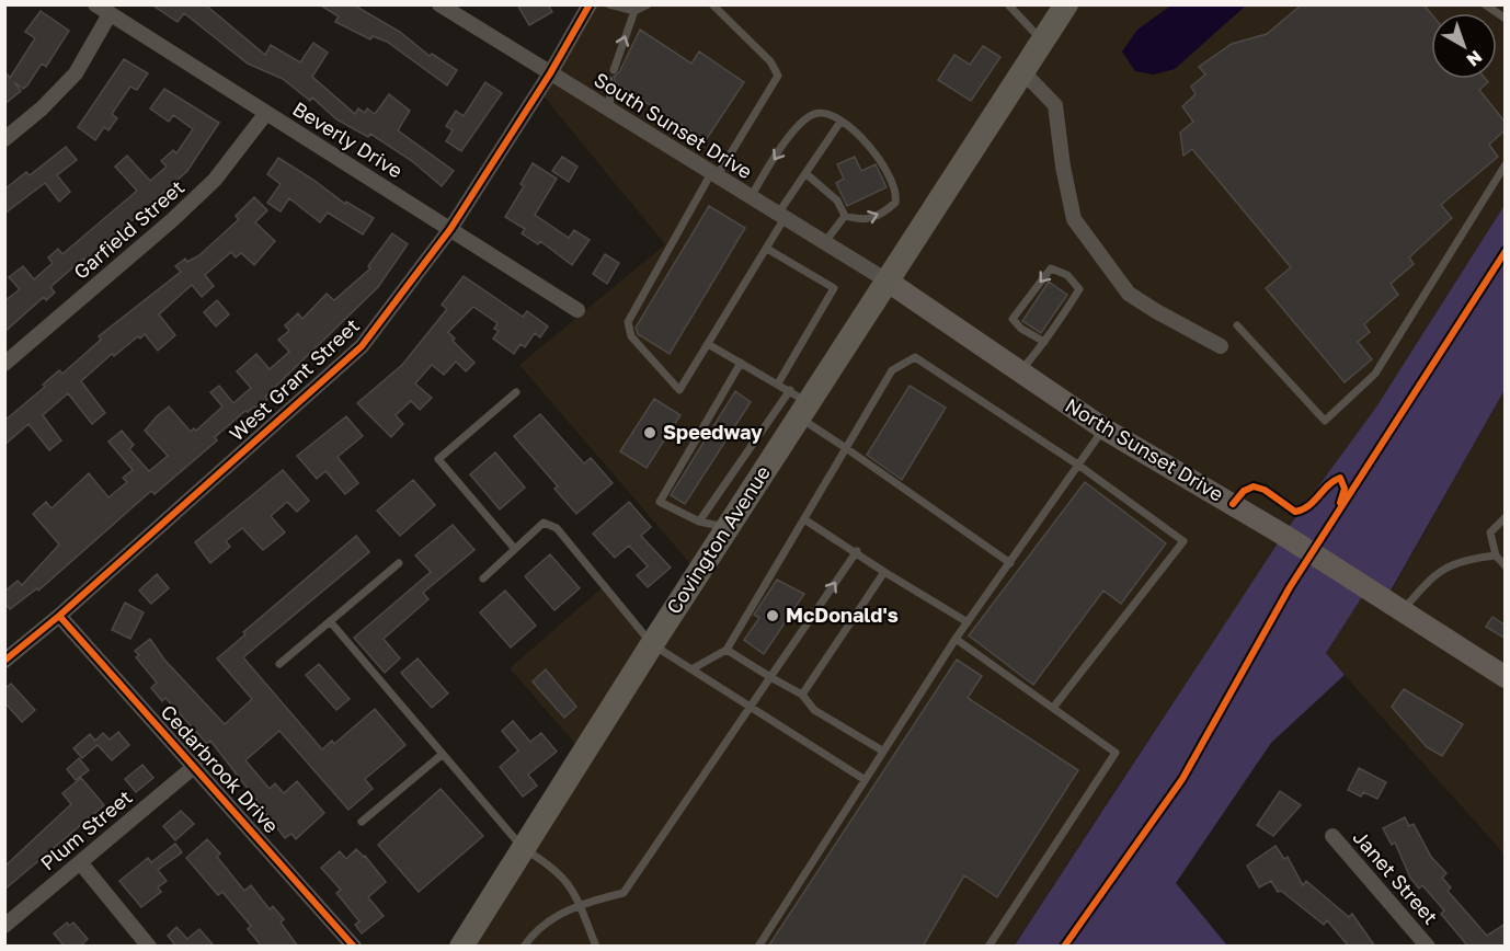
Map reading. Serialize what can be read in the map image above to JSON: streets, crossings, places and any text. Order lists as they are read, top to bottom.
{
  "streets": {
    "main road": ["North Sunset Drive", "Covington Avenue"],
    "street": [
      "South Sunset Drive",
      "Beverly Drive",
      "Garfield Street",
      "West Grant Street",
      "Cedarbrook Drive",
      "Plum Street",
      "Janet Street"
    ]
  },
  "crossings": [
    ["South Sunset Drive", "West Grant Street"],
    ["South Sunset Drive", "North Sunset Drive"],
    ["South Sunset Drive", "Covington Avenue"],
    ["Beverly Drive", "Garfield Street"],
    ["Beverly Drive", "West Grant Street"],
    ["West Grant Street", "Cedarbrook Drive"],
    ["North Sunset Drive", "Covington Avenue"],
    ["Cedarbrook Drive", "Plum Street"]
  ],
  "places": ["Speedway", "McDonald's"],
  "north": "bottom right"
}
